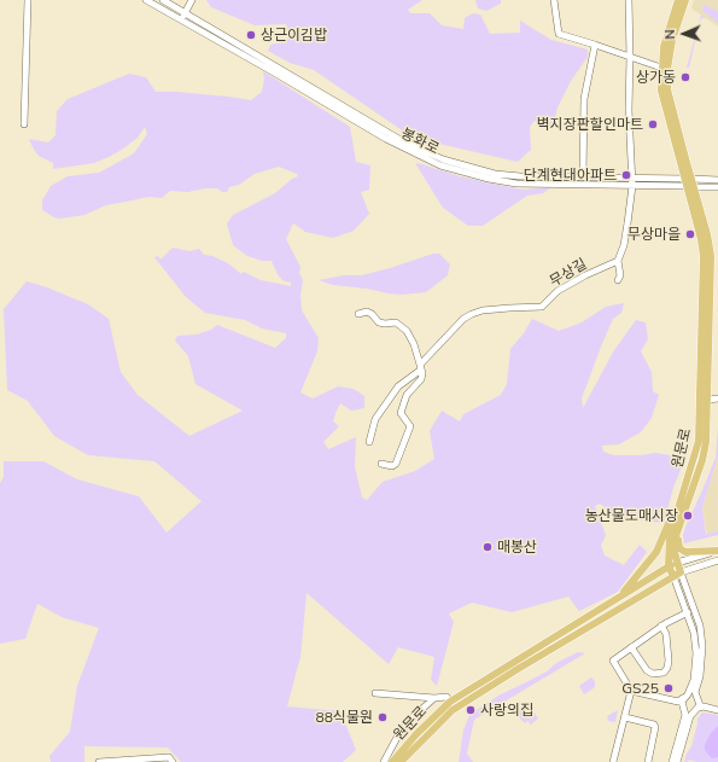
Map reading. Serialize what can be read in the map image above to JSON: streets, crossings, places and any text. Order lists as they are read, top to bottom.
{
  "streets": {
    "main road": ["원문로"],
    "street": ["봉화로", "무상길"]
  },
  "crossings": [
    ["봉화로", "원문로"]
  ],
  "places": [
    "상근이김밥",
    "상가동",
    "벽지장판할인마트",
    "단계현대아파트",
    "무상마을",
    "농산물도매시장",
    "매봉산",
    "GS25",
    "사랑의집",
    "88식물원"
  ],
  "north": "left"
}
